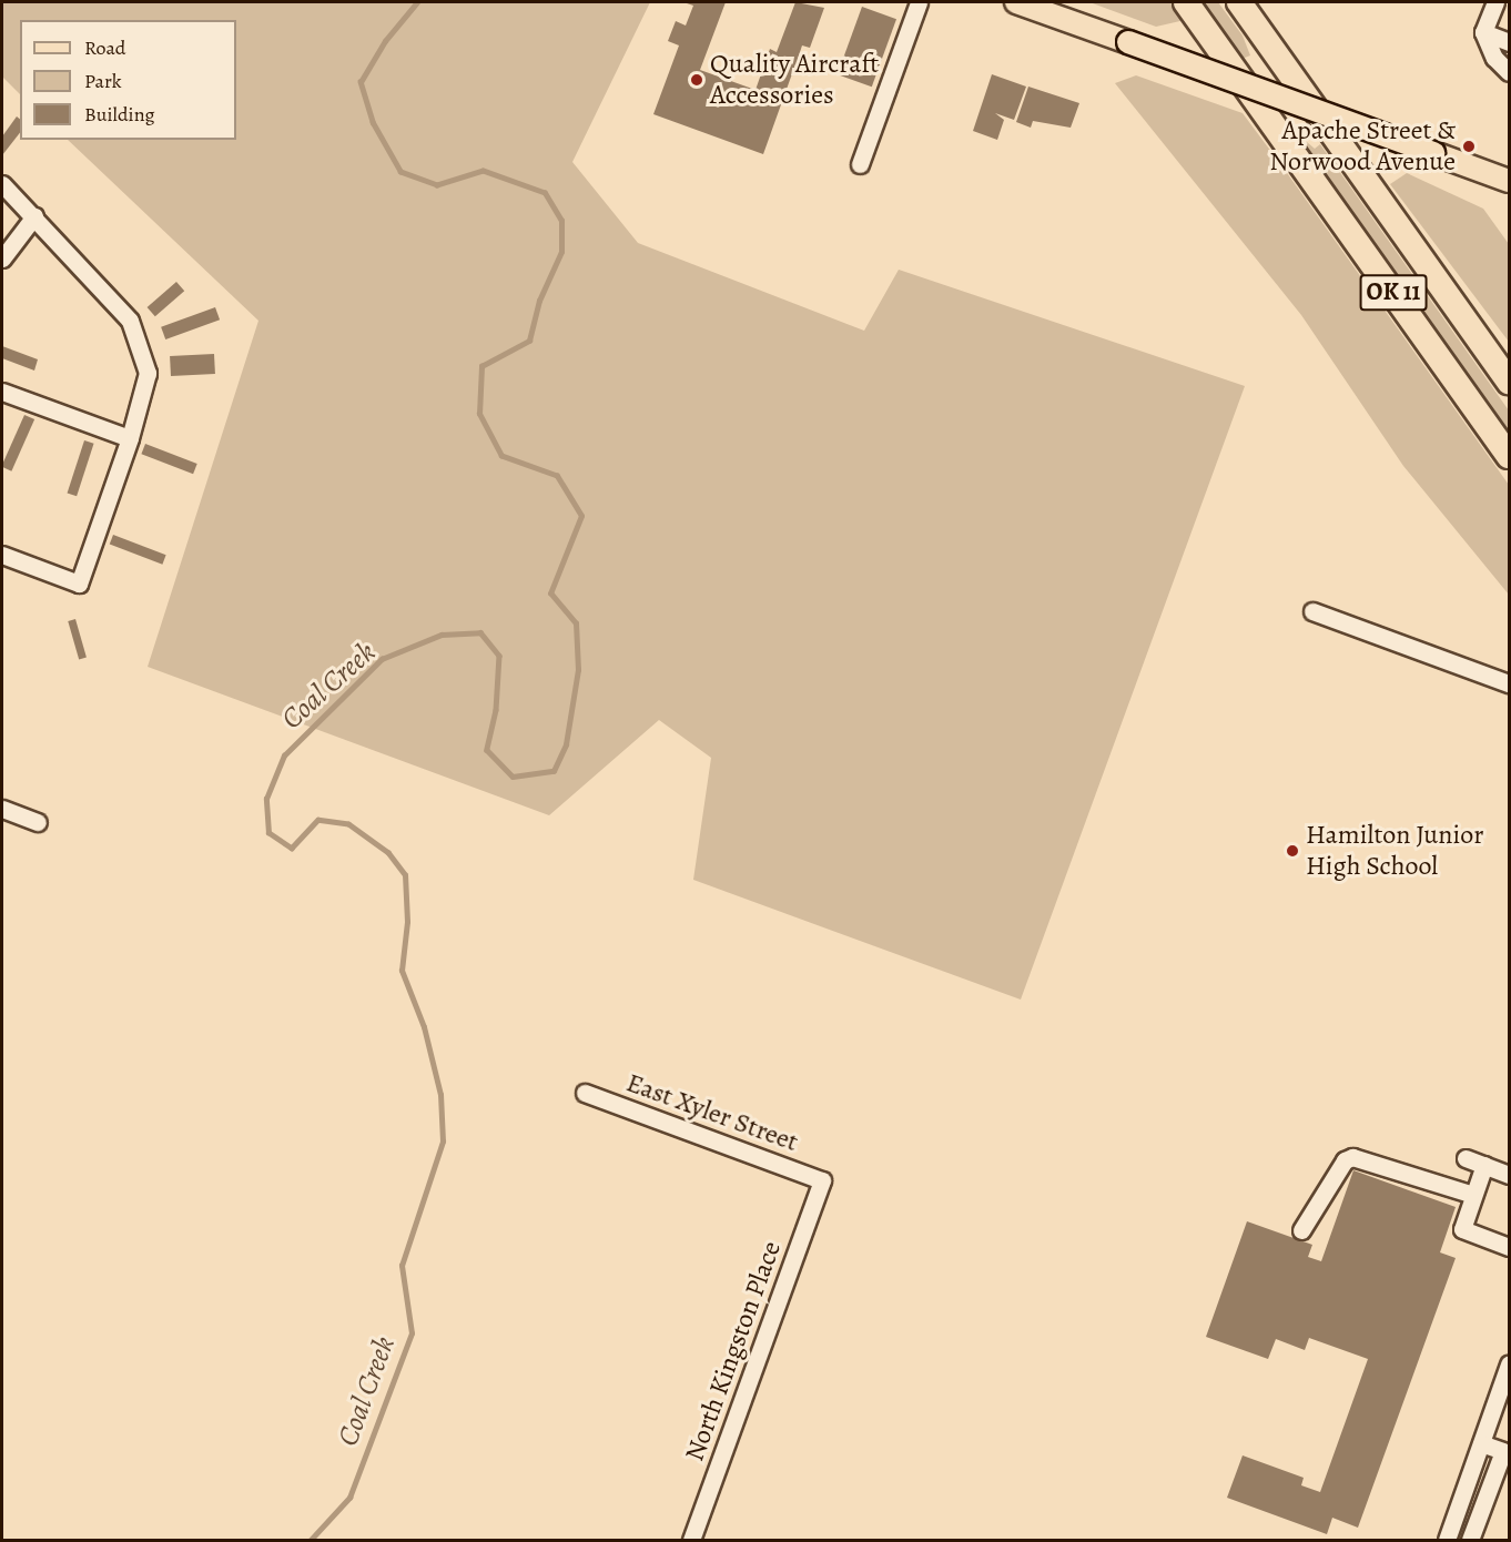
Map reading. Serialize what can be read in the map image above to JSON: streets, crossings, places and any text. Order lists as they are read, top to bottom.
{
  "streets": {
    "highway": ["OK 11"],
    "street": ["East Xyler Street", "North Kingston Place"]
  },
  "crossings": [
    ["East Xyler Street", "North Kingston Place"]
  ],
  "water": ["Coal Creek"],
  "places": ["Quality Aircraft Accessories", "Apache Street & Norwood Avenue", "Hamilton Junior High School"],
  "legend": ["Road", "Park", "Building"]
}
